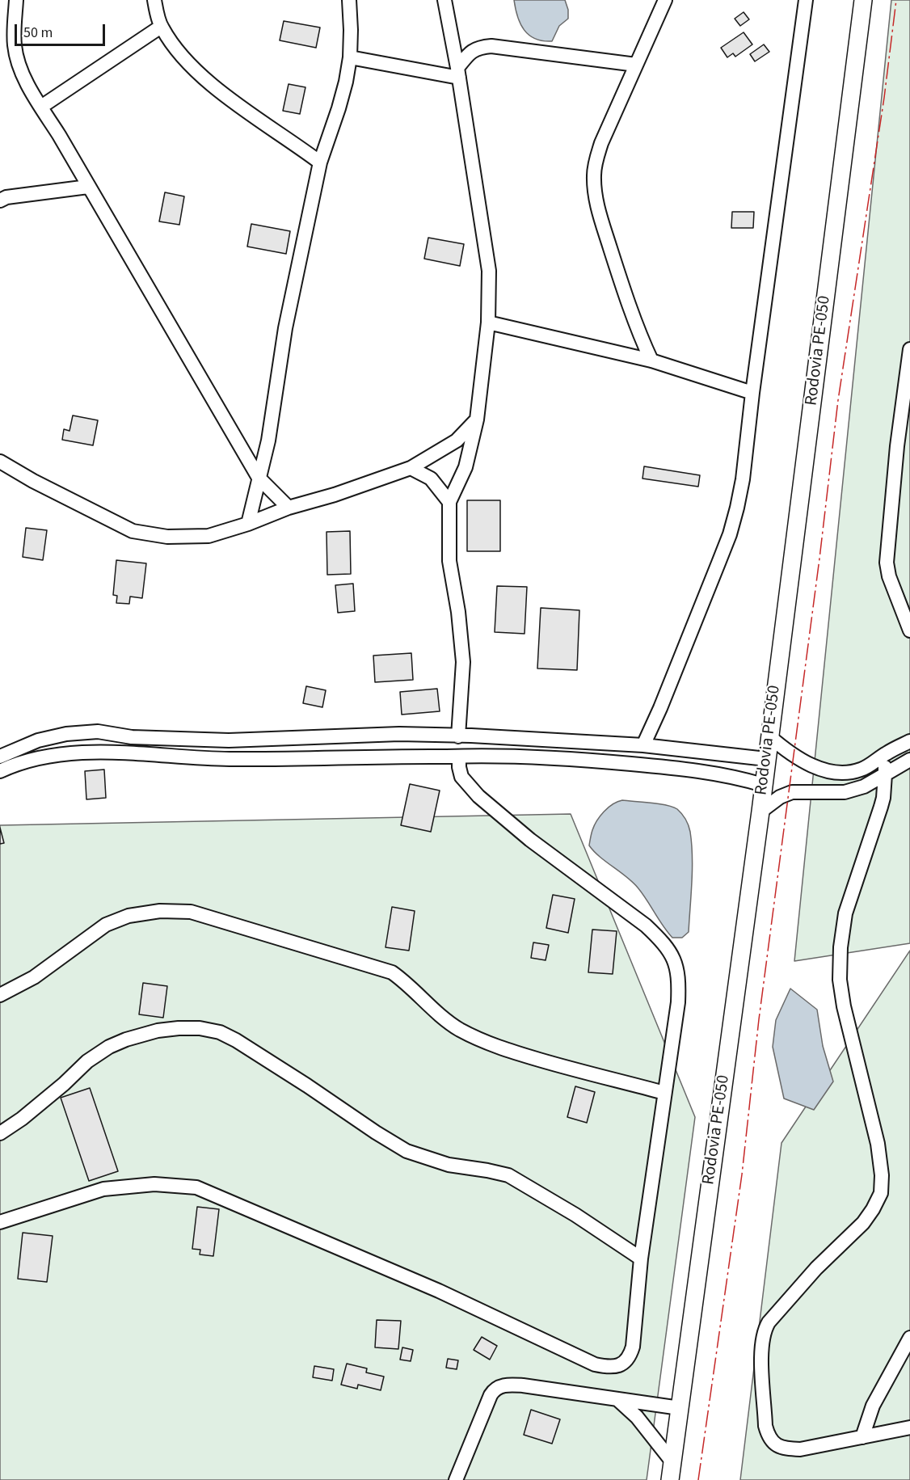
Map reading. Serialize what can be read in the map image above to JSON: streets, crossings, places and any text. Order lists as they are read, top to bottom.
{
  "streets": {
    "main road": ["Rodovia PE-050"]
  },
  "scale_bar": "50 m"
}
